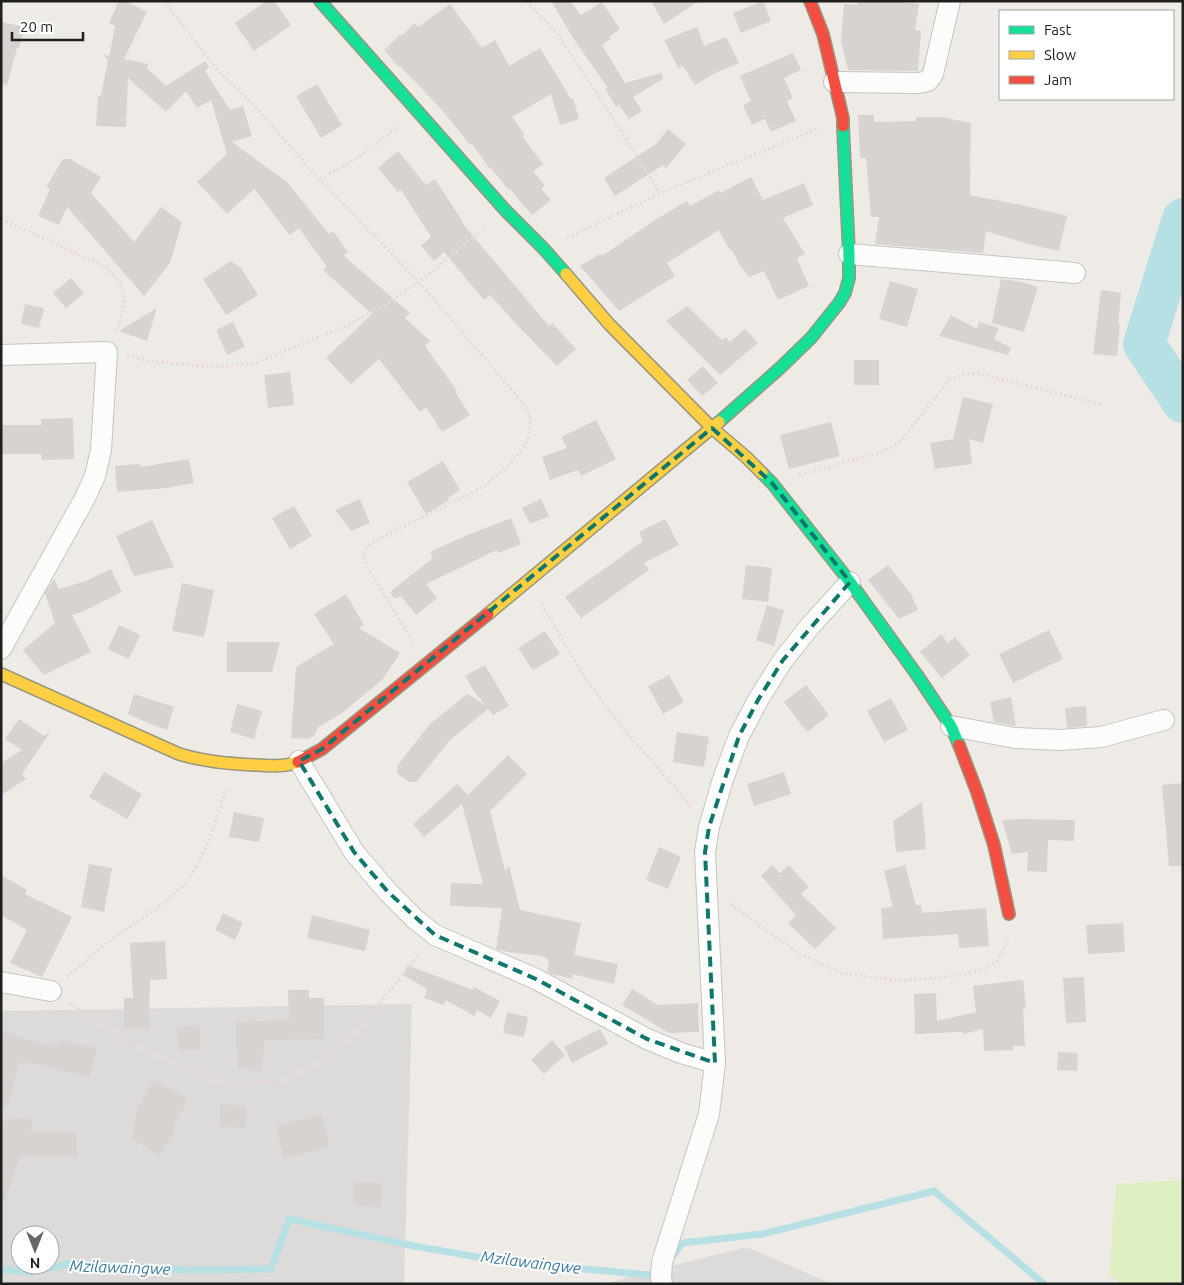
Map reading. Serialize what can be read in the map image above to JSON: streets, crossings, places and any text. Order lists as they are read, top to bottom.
{
  "water": ["Mzilawaingwe"],
  "legend": ["Fast", "Slow", "Jam"],
  "scale_bar": "20 m",
  "north": "bottom"
}
